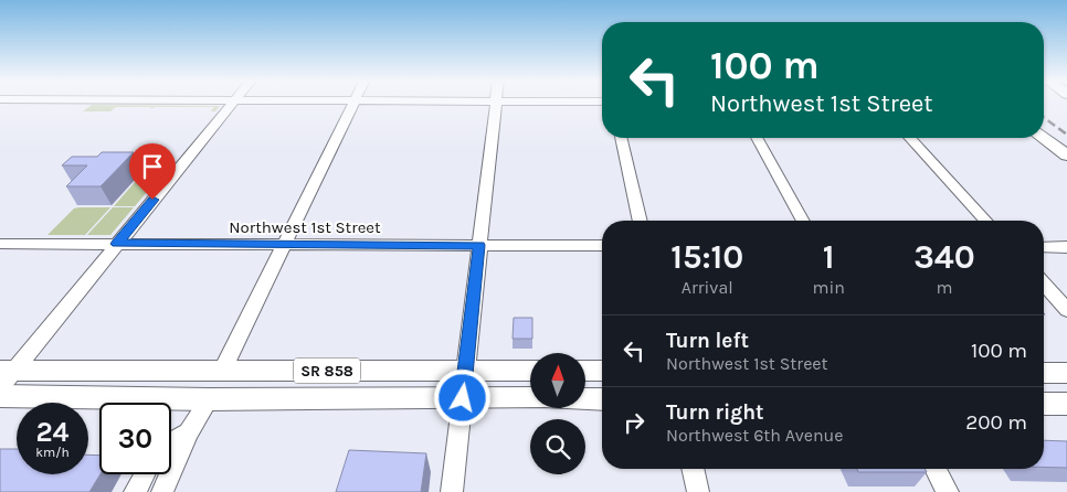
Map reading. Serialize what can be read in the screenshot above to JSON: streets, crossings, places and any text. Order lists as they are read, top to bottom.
{
  "streets": {
    "main road": ["SR 858"],
    "street": ["Northwest 1st Street"]
  },
  "north": "top",
  "page": {
    "turn": ["100 m", "Northwest 1st Street"],
    "eta": [
      "15:10",
      "Arrival",
      "1",
      "min",
      "340",
      "m"
    ],
    "list": [
      {
        "name": "Turn left",
        "note": "Northwest 1st Street",
        "value": "100 m"
      },
      {
        "name": "Turn right",
        "note": "Northwest 6th Avenue",
        "value": "200 m"
      }
    ],
    "speed": "24 km/h",
    "limit": "30"
  }
}
